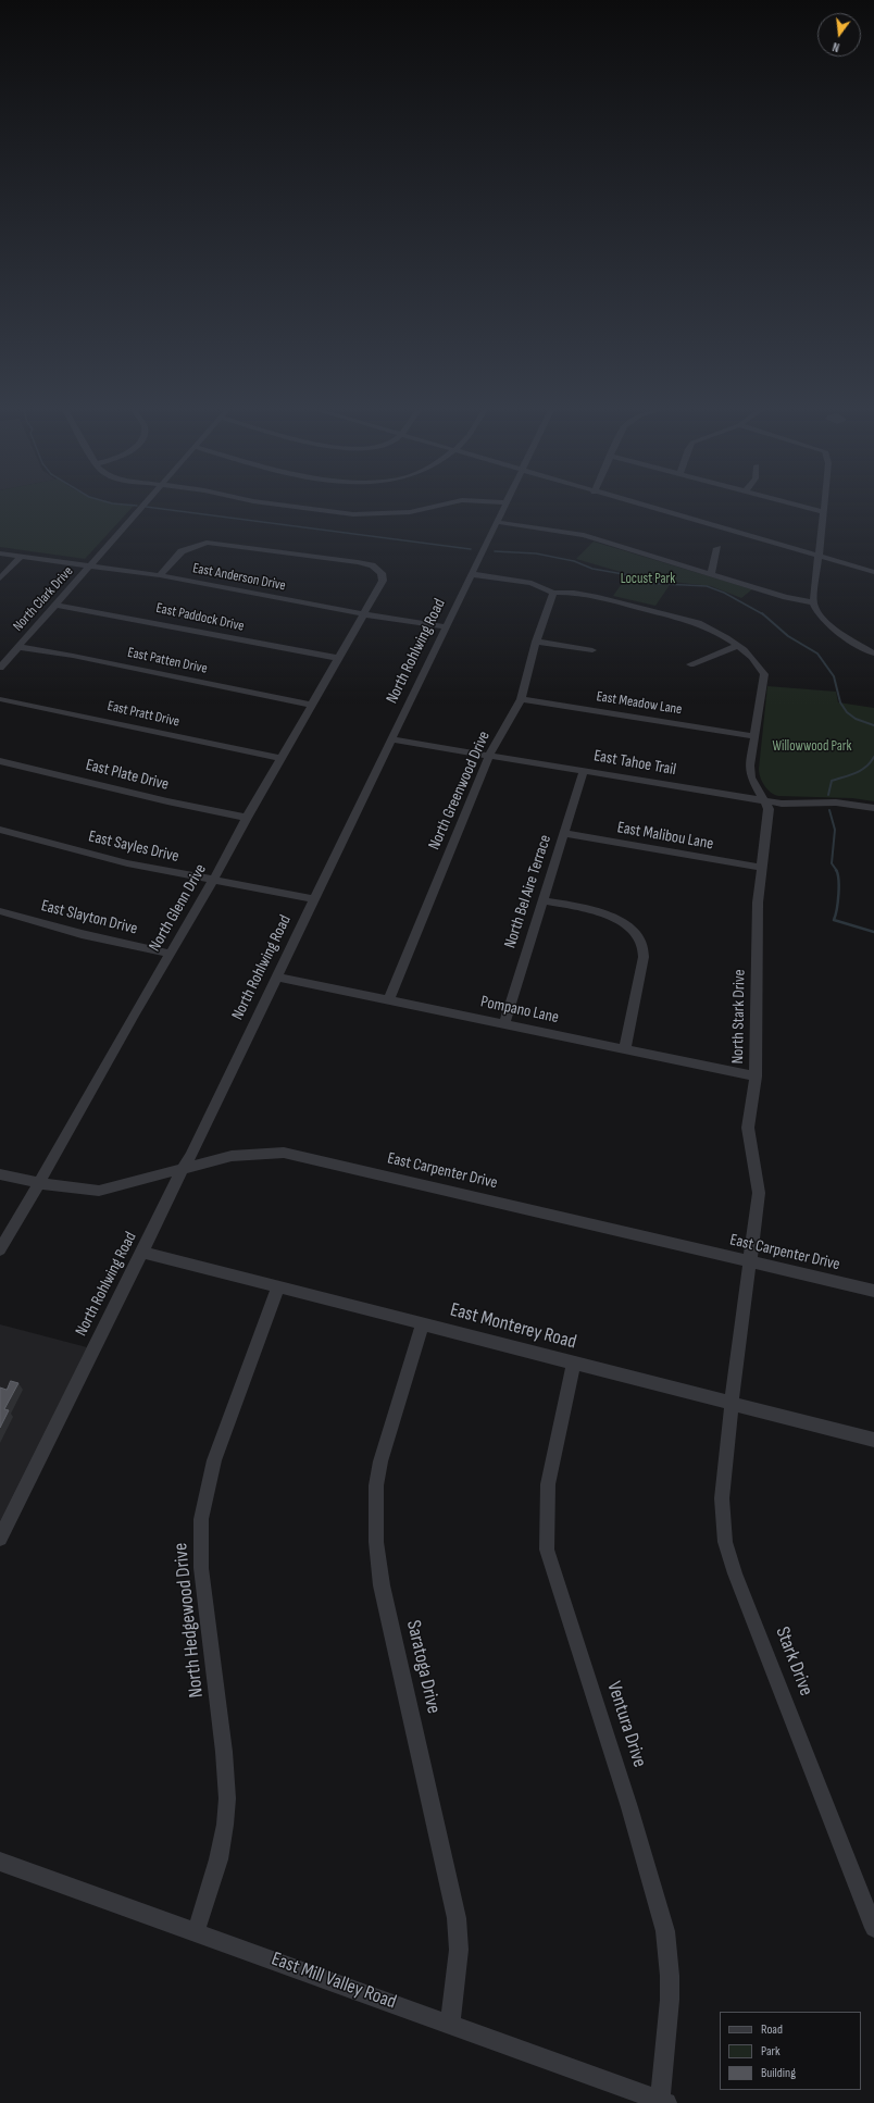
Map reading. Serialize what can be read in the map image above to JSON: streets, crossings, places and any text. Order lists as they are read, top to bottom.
{
  "streets": {
    "street": [
      "East Anderson Drive",
      "North Clark Drive",
      "East Paddock Drive",
      "North Rohlwing Road",
      "East Patten Drive",
      "East Meadow Lane",
      "East Pratt Drive",
      "East Tahoe Trail",
      "East Plate Drive",
      "North Greenwood Drive",
      "East Malibou Lane",
      "East Sayles Drive",
      "North Bel Aire Terrace",
      "North Glenn Drive",
      "East Slayton Drive",
      "Pompano Lane",
      "North Stark Drive",
      "East Carpenter Drive",
      "East Monterey Road",
      "North Hedgewood Drive",
      "Stark Drive",
      "Saratoga Drive",
      "Ventura Drive",
      "East Mill Valley Road"
    ]
  },
  "crossings": [
    ["East Anderson Drive", "North Clark Drive"],
    ["East Anderson Drive", "North Rohlwing Road"],
    ["East Anderson Drive", "North Glenn Drive"],
    ["North Clark Drive", "East Paddock Drive"],
    ["North Clark Drive", "East Patten Drive"],
    ["East Paddock Drive", "North Glenn Drive"],
    ["North Rohlwing Road", "East Tahoe Trail"],
    ["North Rohlwing Road", "East Sayles Drive"],
    ["North Rohlwing Road", "Pompano Lane"],
    ["North Rohlwing Road", "East Carpenter Drive"],
    ["North Rohlwing Road", "East Monterey Road"],
    ["East Patten Drive", "North Glenn Drive"],
    ["East Meadow Lane", "North Greenwood Drive"],
    ["East Meadow Lane", "North Stark Drive"],
    ["East Pratt Drive", "North Glenn Drive"],
    ["East Tahoe Trail", "North Greenwood Drive"],
    ["East Tahoe Trail", "North Bel Aire Terrace"],
    ["East Tahoe Trail", "North Stark Drive"],
    ["East Plate Drive", "North Glenn Drive"],
    ["North Greenwood Drive", "Pompano Lane"],
    ["North Greenwood Drive", "North Stark Drive"],
    ["East Malibou Lane", "North Bel Aire Terrace"],
    ["East Malibou Lane", "North Stark Drive"],
    ["East Sayles Drive", "North Glenn Drive"],
    ["North Bel Aire Terrace", "Pompano Lane"],
    ["North Glenn Drive", "East Slayton Drive"],
    ["North Glenn Drive", "East Carpenter Drive"],
    ["Pompano Lane", "North Stark Drive"],
    ["North Stark Drive", "East Carpenter Drive"],
    ["North Stark Drive", "East Monterey Road"],
    ["North Stark Drive", "Stark Drive"],
    ["East Monterey Road", "North Hedgewood Drive"],
    ["East Monterey Road", "Stark Drive"],
    ["East Monterey Road", "Saratoga Drive"],
    ["East Monterey Road", "Ventura Drive"],
    ["North Hedgewood Drive", "East Mill Valley Road"],
    ["Saratoga Drive", "East Mill Valley Road"],
    ["Ventura Drive", "East Mill Valley Road"]
  ],
  "parks": ["Locust Park", "Willowwood Park"],
  "legend": ["Road", "Park", "Building"],
  "north": "bottom"
}
